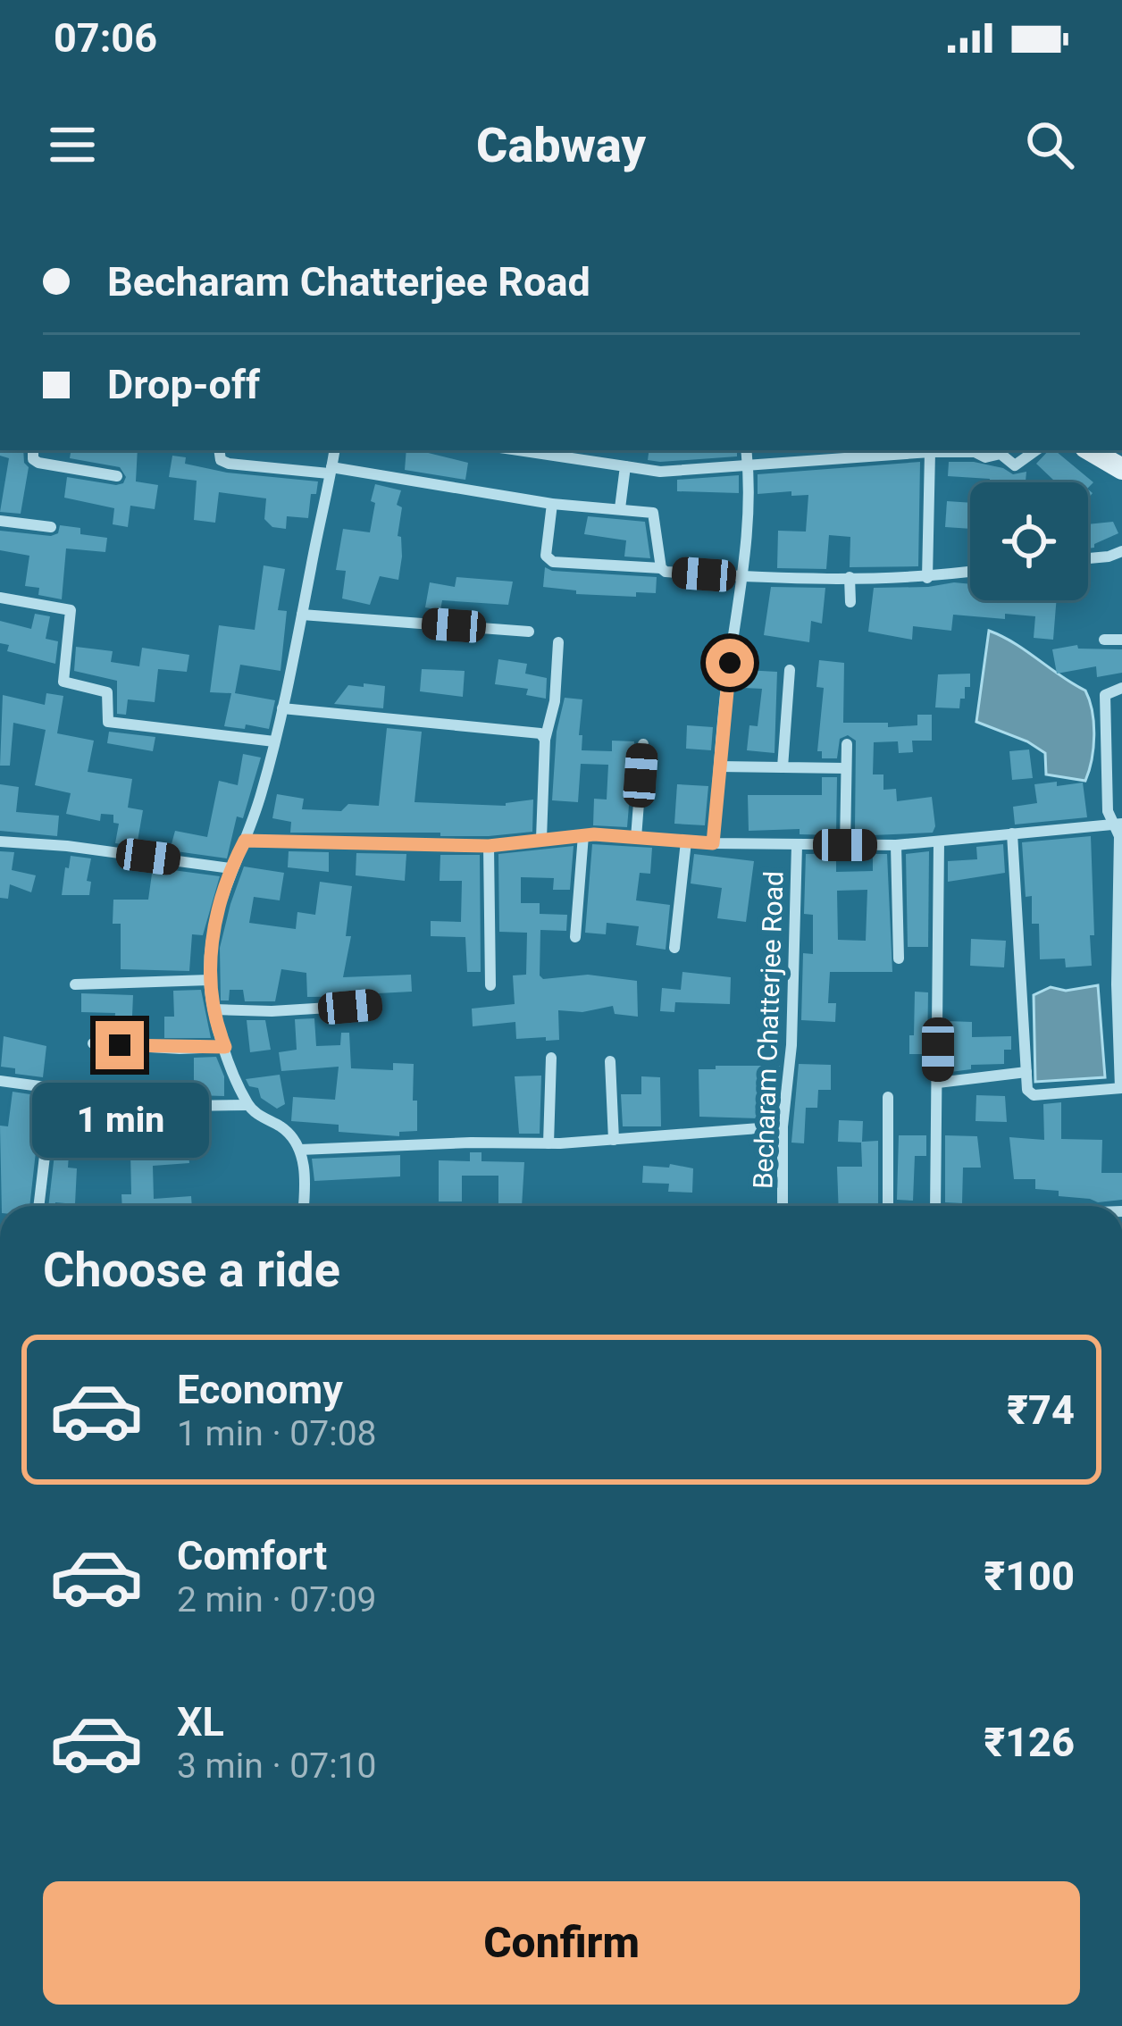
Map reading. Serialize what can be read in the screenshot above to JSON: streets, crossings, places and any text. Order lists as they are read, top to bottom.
{
  "streets": {
    "street": ["Becharam Chatterjee Road"]
  },
  "page": {
    "status": "07:06",
    "header": "Cabway",
    "banner": ["Becharam Chatterjee Road", "Drop-off"],
    "bubble": "1 min",
    "heading": "Choose a ride",
    "list": [
      {
        "name": "Economy",
        "note": "1 min · 07:08",
        "value": "₹74"
      },
      {
        "name": "Comfort",
        "note": "2 min · 07:09",
        "value": "₹100"
      },
      {
        "name": "XL",
        "note": "3 min · 07:10",
        "value": "₹126"
      }
    ],
    "buttons": "Confirm"
  }
}
